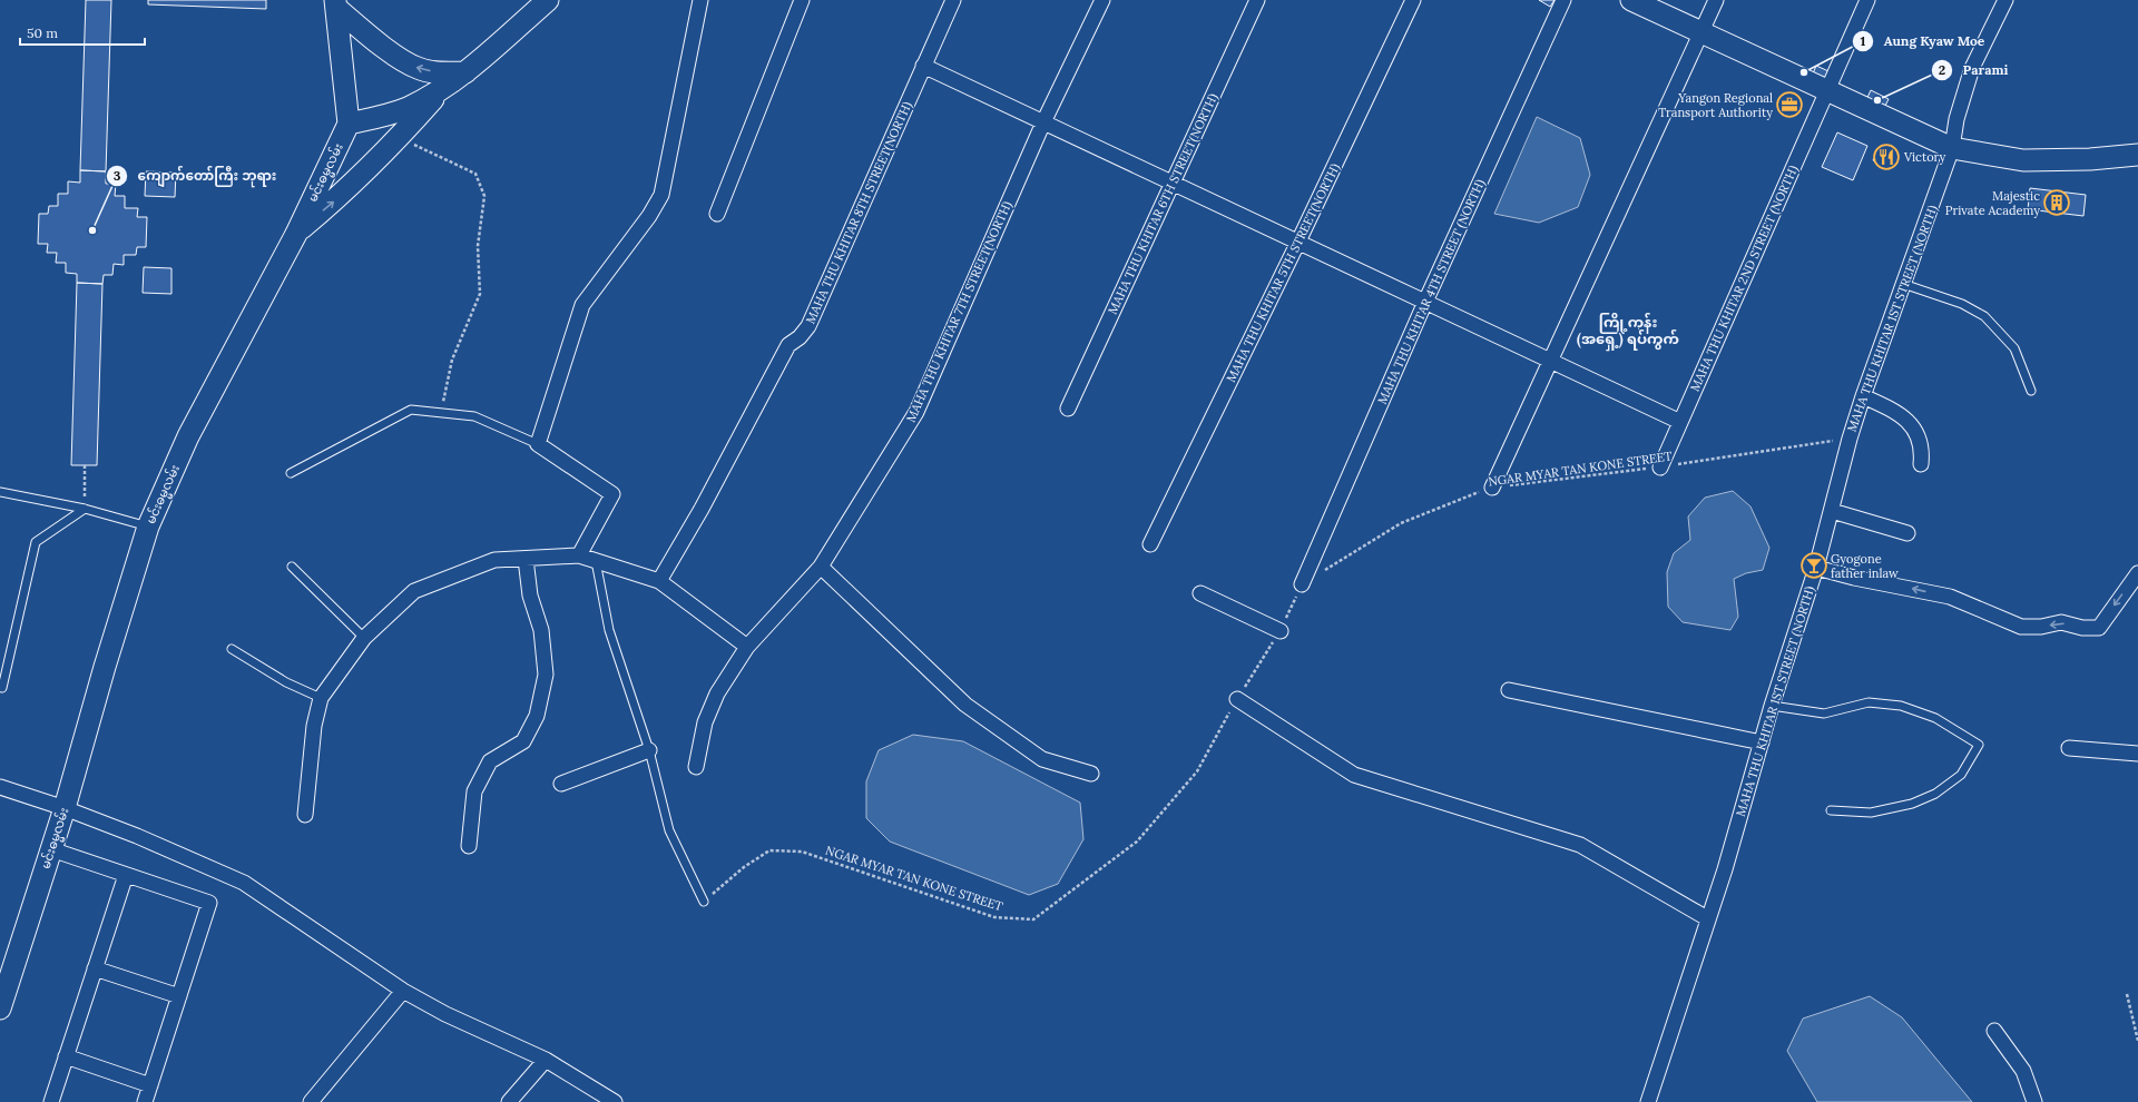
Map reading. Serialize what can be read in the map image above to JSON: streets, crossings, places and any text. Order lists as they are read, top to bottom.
{
  "streets": {
    "main road": ["မင်းဓမ္မလမ်း"],
    "street": [
      "MAHA THU KHITAR 6TH STREET(NORTH)",
      "MAHA THU KHITAR 8TH STREET(NORTH)",
      "MAHA THU KHITAR 5TH STREET(NORTH)",
      "MAHA THU KHITAR 2ND STREET (NORTH)",
      "MAHA THU KHITAR 4TH STREET (NORTH)",
      "MAHA THU KHITAR 7TH STREET(NORTH)",
      "MAHA THU KHITAR 1ST STREET (NORTH)"
    ],
    "path": ["NGAR MYAR TAN KONE STREET"]
  },
  "crossings": [
    ["MAHA THU KHITAR 2ND STREET (NORTH)", "NGAR MYAR TAN KONE STREET"],
    ["MAHA THU KHITAR 4TH STREET (NORTH)", "NGAR MYAR TAN KONE STREET"],
    ["MAHA THU KHITAR 1ST STREET (NORTH)", "NGAR MYAR TAN KONE STREET"]
  ],
  "districts": ["ကြို့ကုန်း (အရှေ့) ရပ်ကွက်"],
  "places": {
    "other": ["Aung Kyaw Moe", "Parami", "ကျောက်တော်ကြီး ဘုရား"],
    "office": ["Yangon Regional Transport Authority"],
    "restaurant": ["Victory"],
    "building": ["Majestic Private Academy"],
    "bar": ["Gyogone father inlaw"]
  },
  "scale_bar": "50 m"
}
